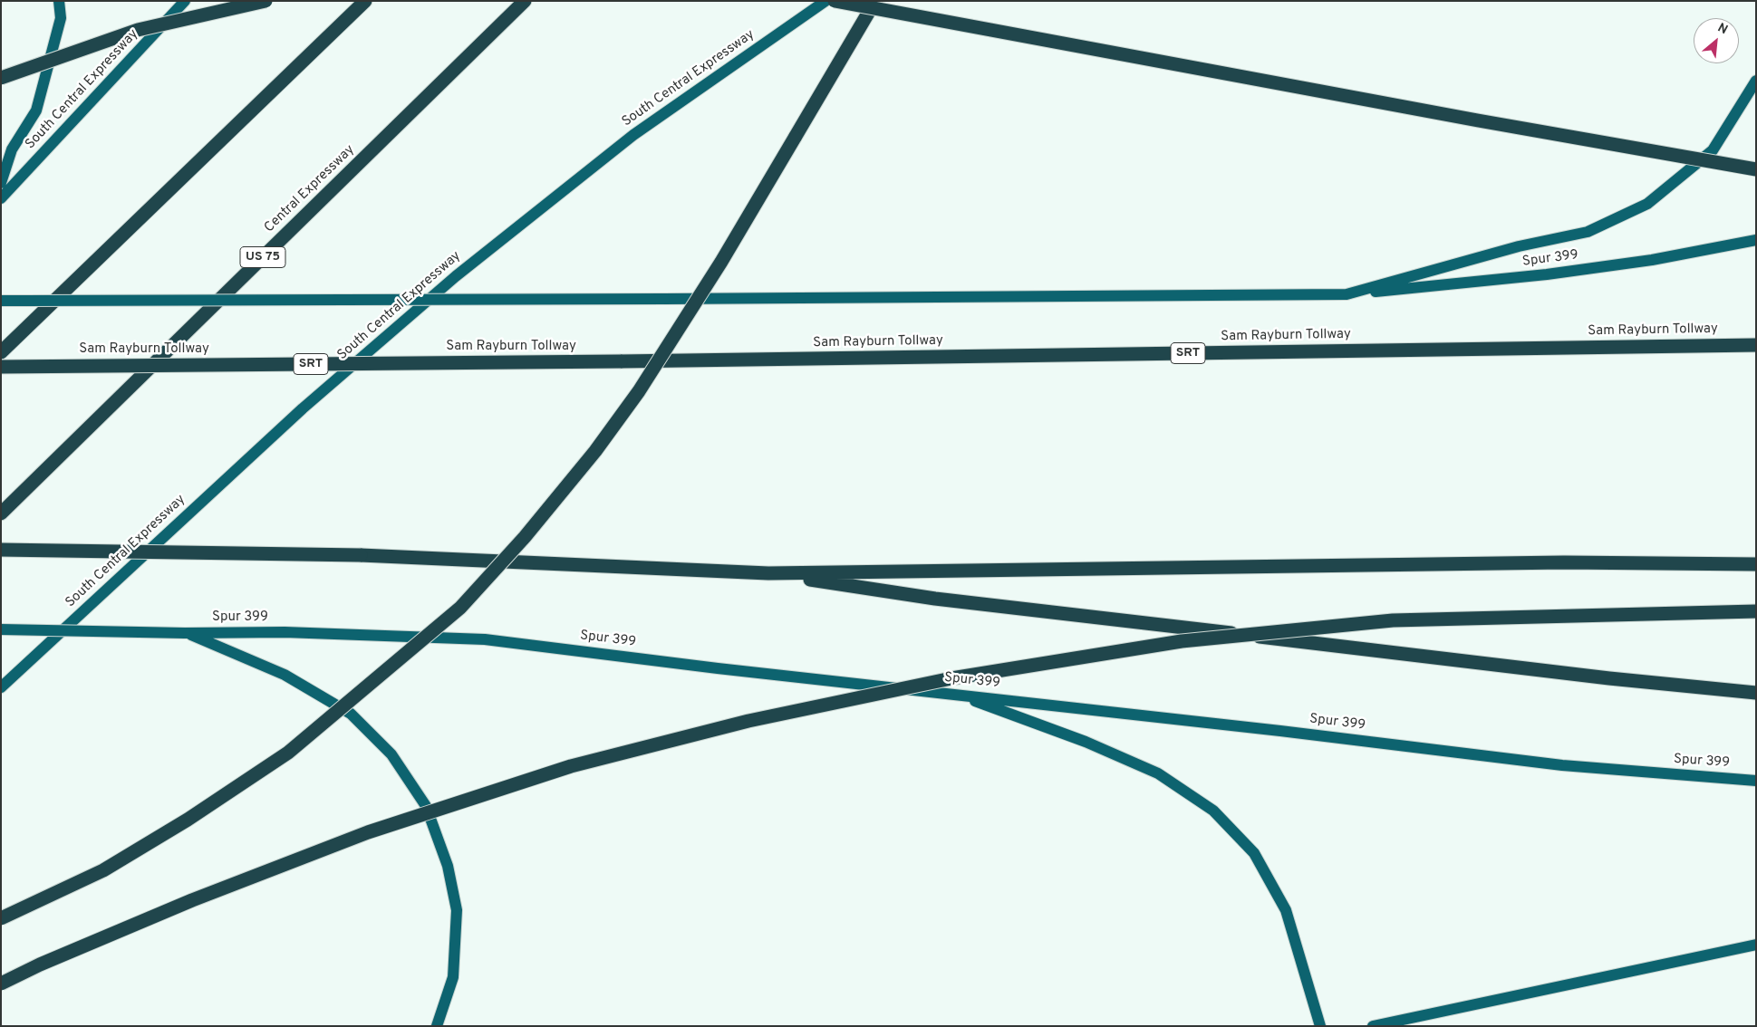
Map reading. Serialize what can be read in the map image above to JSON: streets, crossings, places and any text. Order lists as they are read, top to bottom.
{
  "streets": {
    "highway": [
      "Central Expressway",
      "US 75",
      "Sam Rayburn Tollway",
      "SRT"
    ],
    "main road": ["South Central Expressway", "Spur 399"]
  },
  "north": "top right"
}
